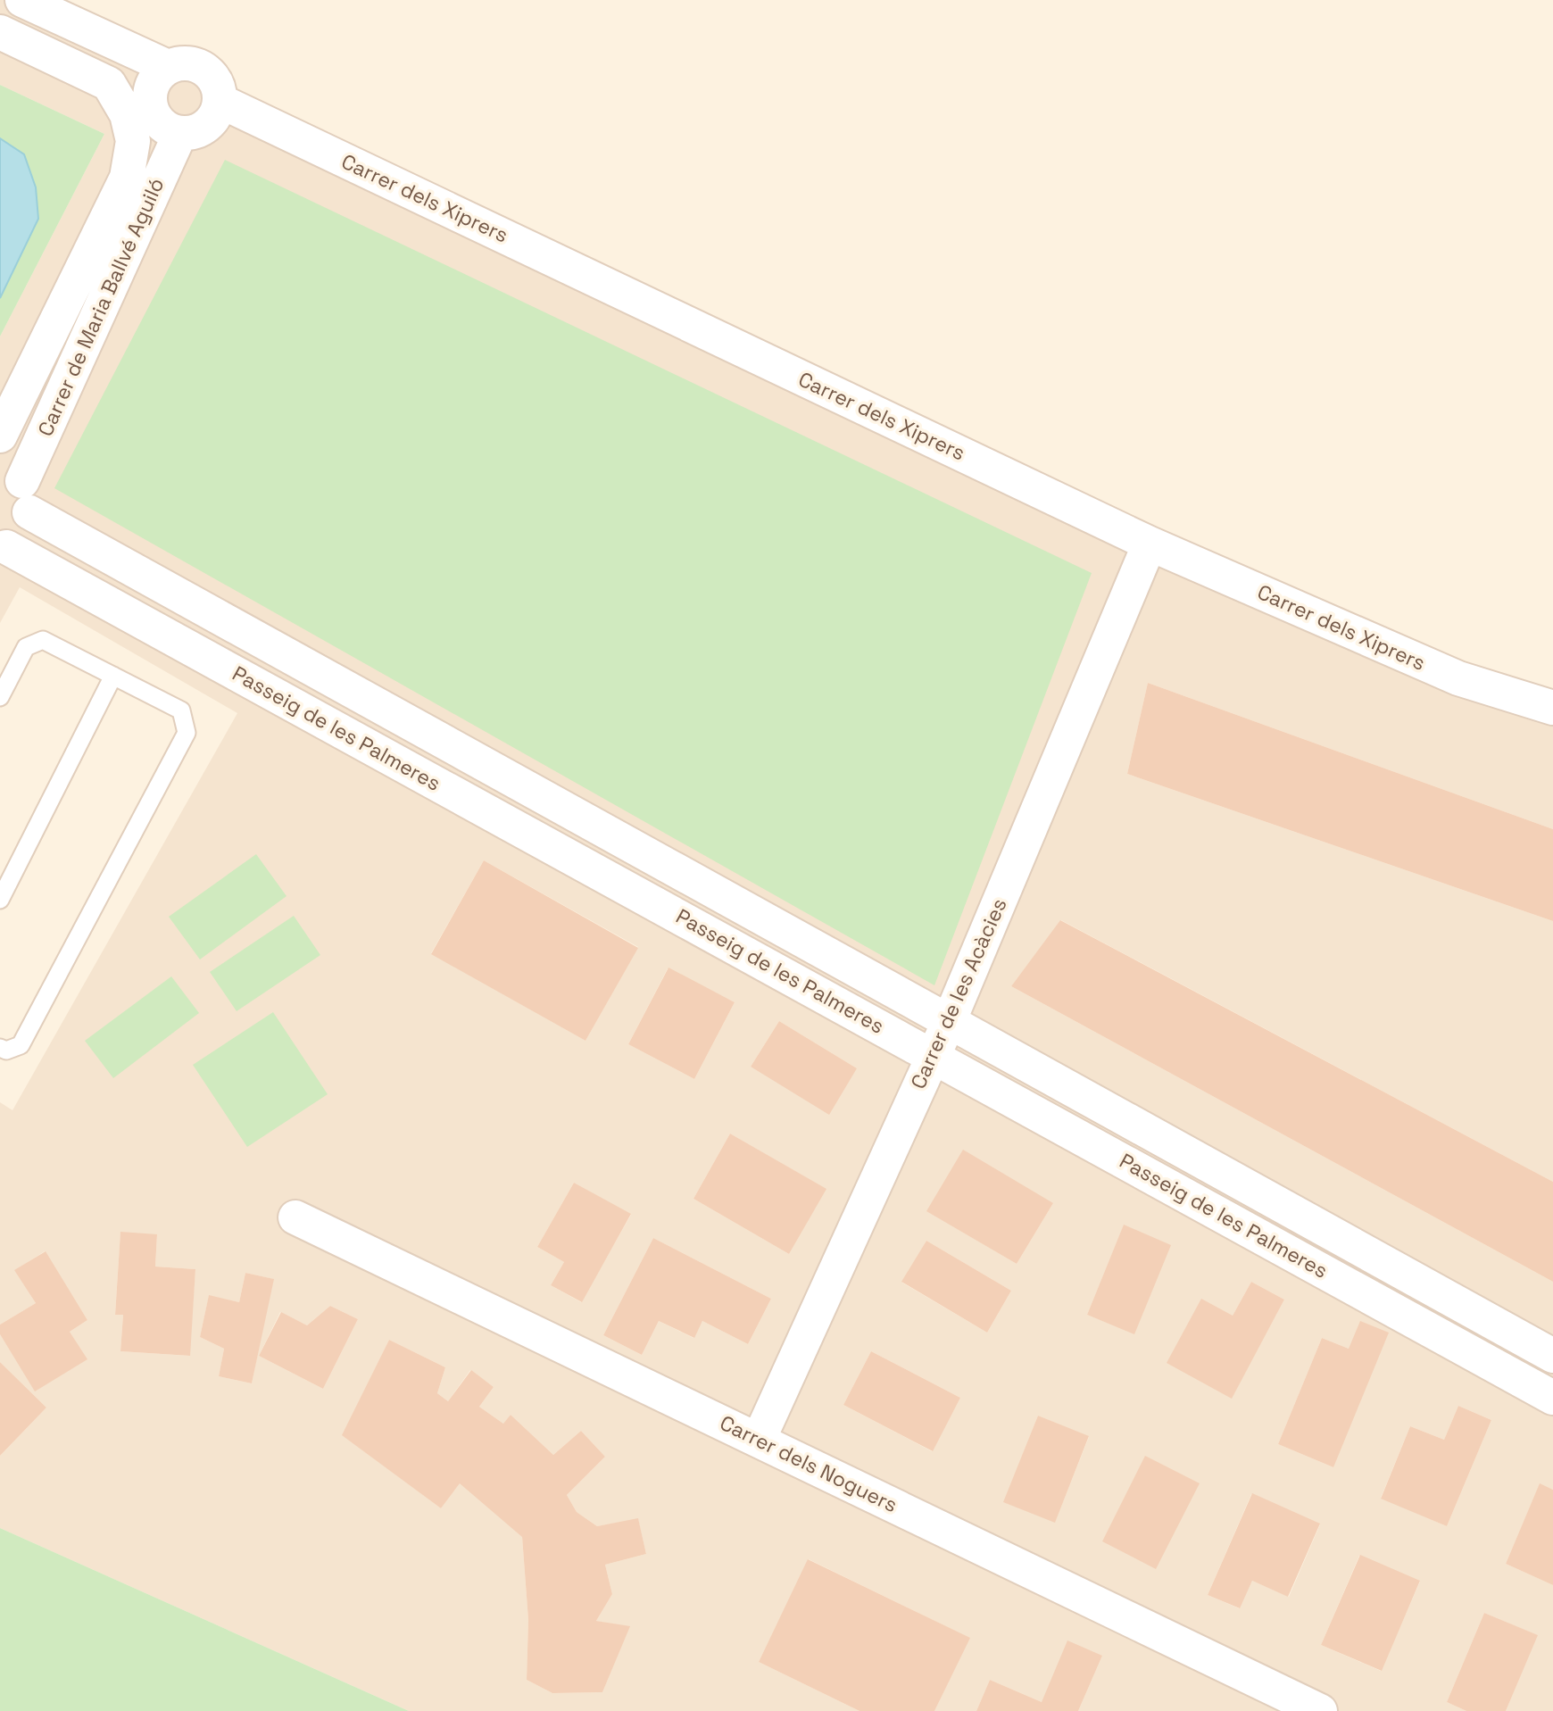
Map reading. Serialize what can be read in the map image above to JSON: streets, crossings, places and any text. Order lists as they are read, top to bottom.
{
  "streets": {
    "street": [
      "Carrer dels Xiprers",
      "Carrer de Maria Ballvé Aguiló",
      "Passeig de les Palmeres",
      "Carrer de les Acàcies",
      "Carrer dels Noguers"
    ]
  },
  "crossings": [
    ["Carrer dels Xiprers", "Carrer de Maria Ballvé Aguiló"],
    ["Carrer dels Xiprers", "Carrer de les Acàcies"],
    ["Carrer de Maria Ballvé Aguiló", "Passeig de les Palmeres"],
    ["Passeig de les Palmeres", "Carrer de les Acàcies"],
    ["Carrer de les Acàcies", "Carrer dels Noguers"]
  ]
}
